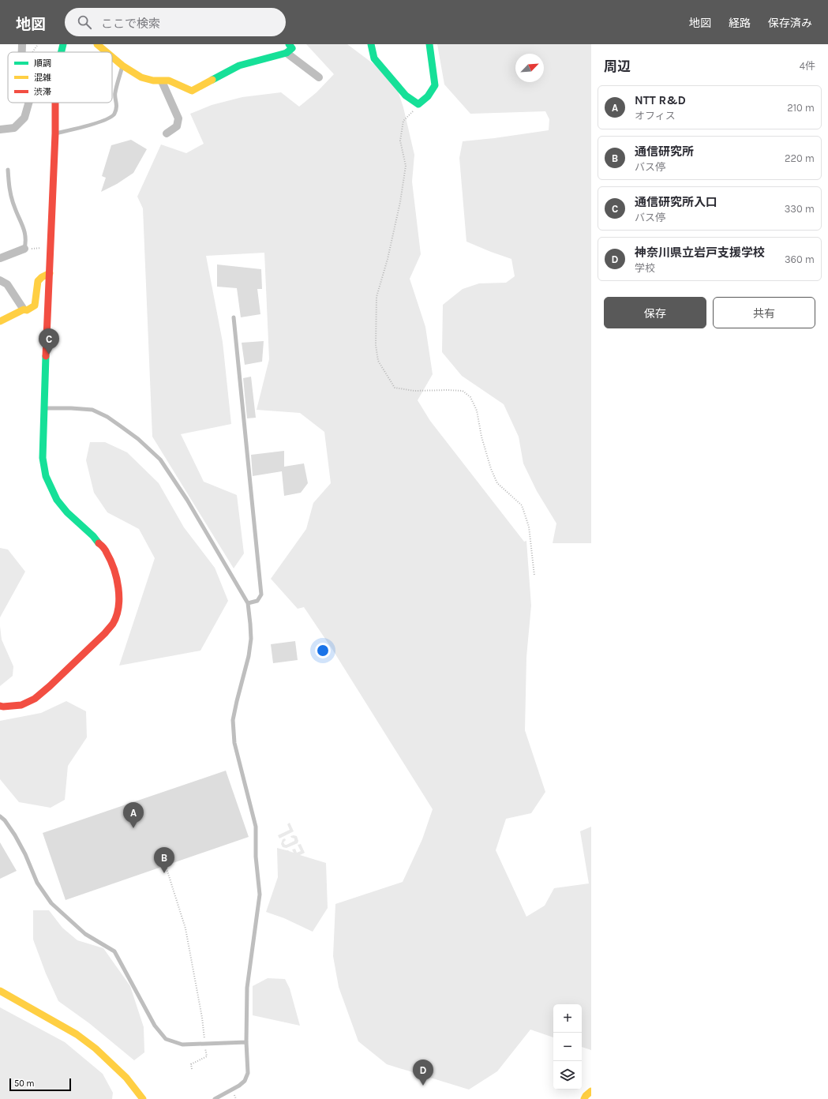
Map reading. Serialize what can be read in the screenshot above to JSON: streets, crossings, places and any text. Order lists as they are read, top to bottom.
{
  "legend": ["順調", "混雑", "渋滞"],
  "scale_bar": "50 m",
  "north": "top right",
  "page": {
    "header": "地図",
    "search": "ここで検索",
    "nav": ["地図", "経路", "保存済み"],
    "heading": ["周辺", "4件"],
    "list": [
      {
        "mark": "A",
        "name": "NTT R&D",
        "note": "オフィス",
        "value": "210 m"
      },
      {
        "mark": "B",
        "name": "通信研究所",
        "note": "バス停",
        "value": "220 m"
      },
      {
        "mark": "C",
        "name": "通信研究所入口",
        "note": "バス停",
        "value": "330 m"
      },
      {
        "mark": "D",
        "name": "神奈川県立岩戸支援学校",
        "note": "学校",
        "value": "360 m"
      }
    ],
    "buttons": ["保存", "共有"],
    "pins": [
      "C",
      "A",
      "B",
      "D"
    ],
    "map_buttons": ["+", "−"],
    "scale": "50 m"
  }
}
